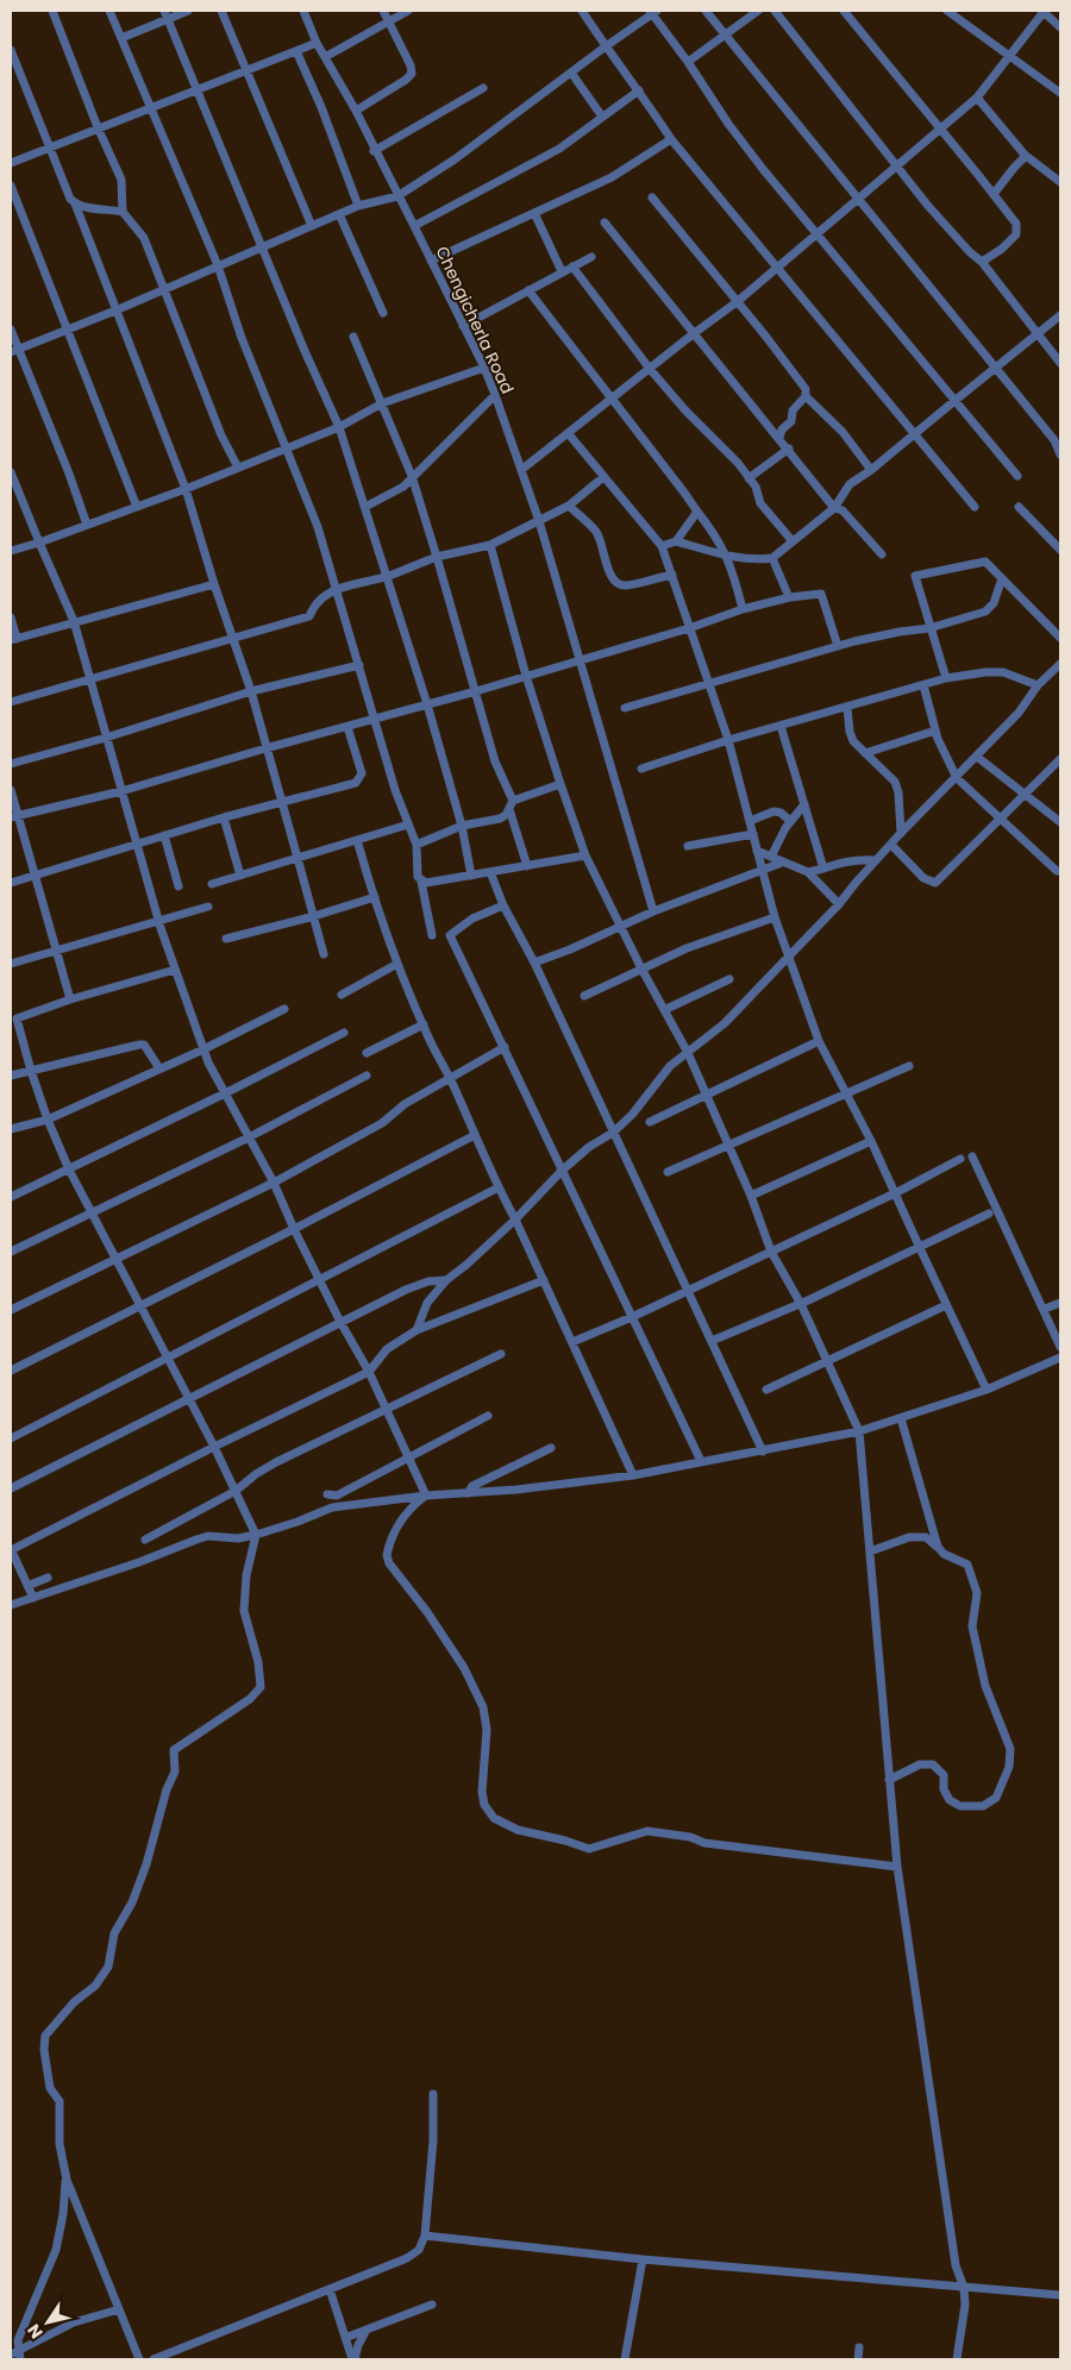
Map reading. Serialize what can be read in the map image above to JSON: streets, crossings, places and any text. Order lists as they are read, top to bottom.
{
  "streets": {
    "street": ["Chengicherla Road"]
  },
  "north": "bottom left"
}
